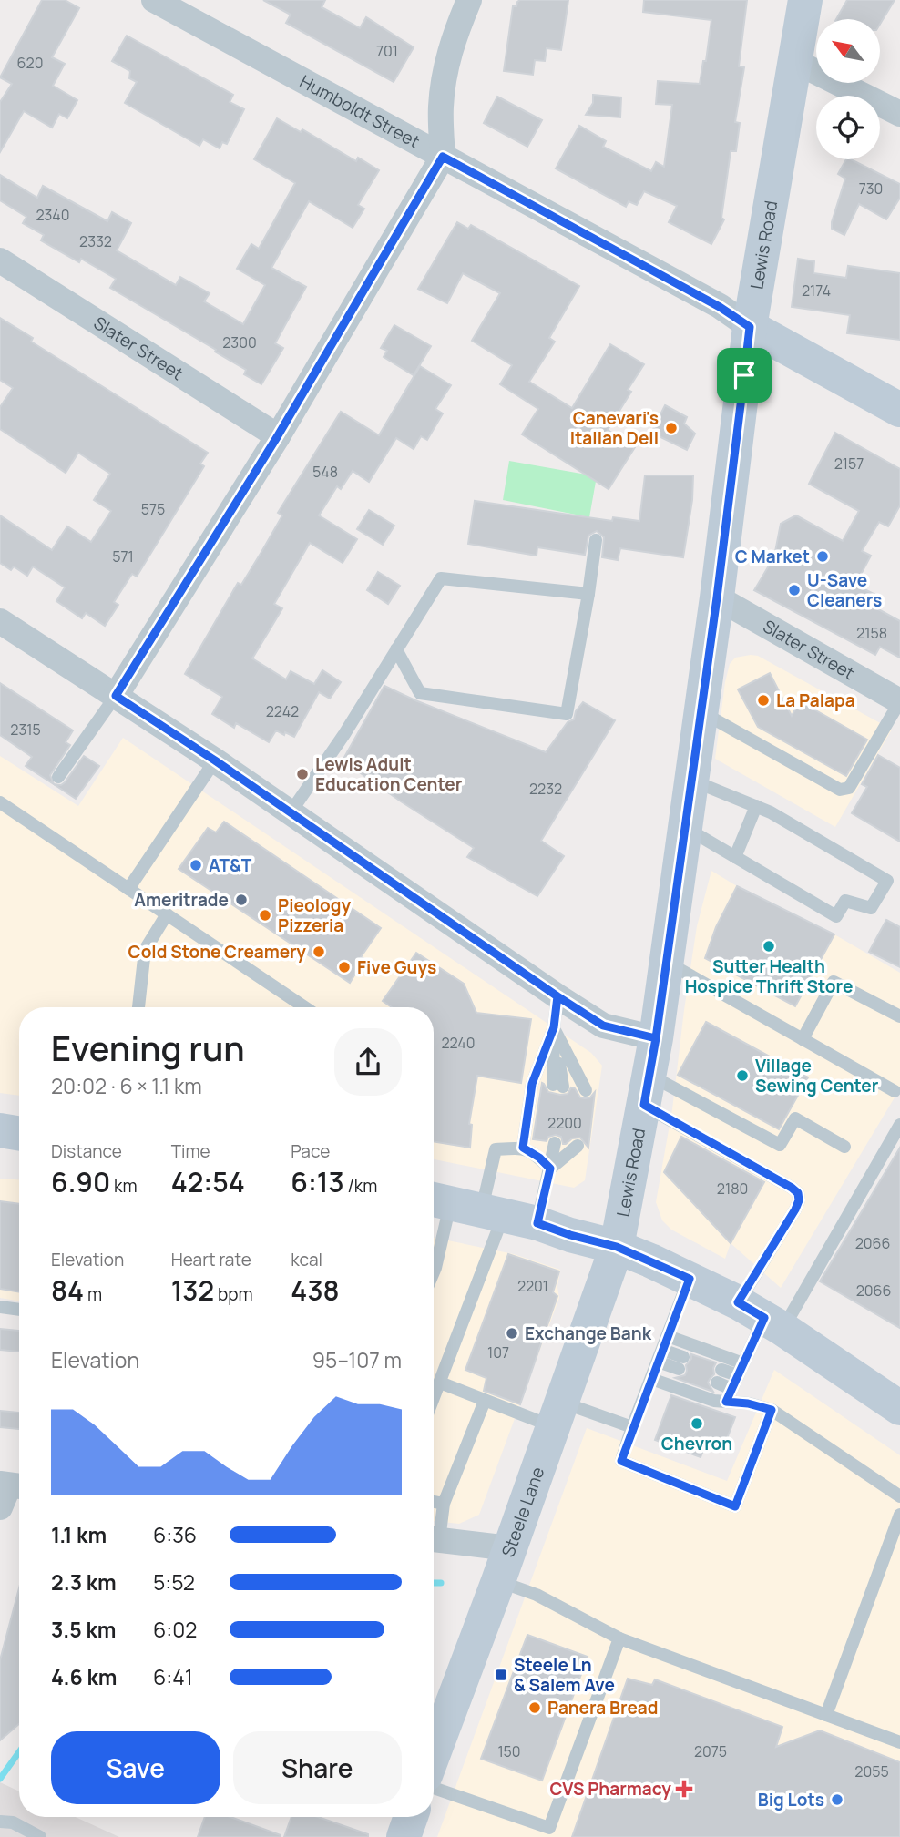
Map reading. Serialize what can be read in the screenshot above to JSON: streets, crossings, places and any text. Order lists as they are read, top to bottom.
{
  "streets": {
    "main road": ["Humboldt Street", "Lewis Road", "Steele Lane"],
    "street": ["Slater Street"]
  },
  "crossings": [
    ["Humboldt Street", "Lewis Road"],
    ["Lewis Road", "Slater Street"],
    ["Lewis Road", "Steele Lane"]
  ],
  "places": {
    "other": [
      "Canevari's Italian Deli",
      "C Market",
      "U-Save Cleaners",
      "La Palapa",
      "Lewis Adult Education Center",
      "AT&T",
      "Ameritrade",
      "Pieology Pizzeria",
      "Sutter Health Hospice Thrift Store",
      "Cold Stone Creamery",
      "Five Guys",
      "Village Sewing Center",
      "Exchange Bank",
      "Chevron",
      "Panera Bread",
      "Big Lots"
    ],
    "transit": ["Steele Ln & Salem Ave"],
    "health": ["CVS Pharmacy"]
  },
  "house_numbers": [
    "701",
    "620",
    "730",
    "2340",
    "2332",
    "2174",
    "2300",
    "2157",
    "548",
    "575",
    "571",
    "2158",
    "2242",
    "2315",
    "2232",
    "2240",
    "2200",
    "2180",
    "2066",
    "2201",
    "2066",
    "107",
    "150",
    "2075",
    "2055"
  ],
  "north": "top left",
  "page": {
    "heading": ["Evening run", "20:02 · 6 × 1.1 km"],
    "stats": [
      ["Distance", "6.90 km"],
      ["Time", "42:54"],
      ["Pace", "6:13 /km"],
      ["Elevation", "84 m"],
      ["Heart rate", "132 bpm"],
      ["kcal", "438"]
    ],
    "chart": ["Elevation", "95–107 m"],
    "list": [
      {
        "name": "1.1 km",
        "note": "6:36"
      },
      {
        "name": "2.3 km",
        "note": "5:52"
      },
      {
        "name": "3.5 km",
        "note": "6:02"
      },
      {
        "name": "4.6 km",
        "note": "6:41"
      }
    ],
    "buttons": ["Save", "Share"]
  }
}
